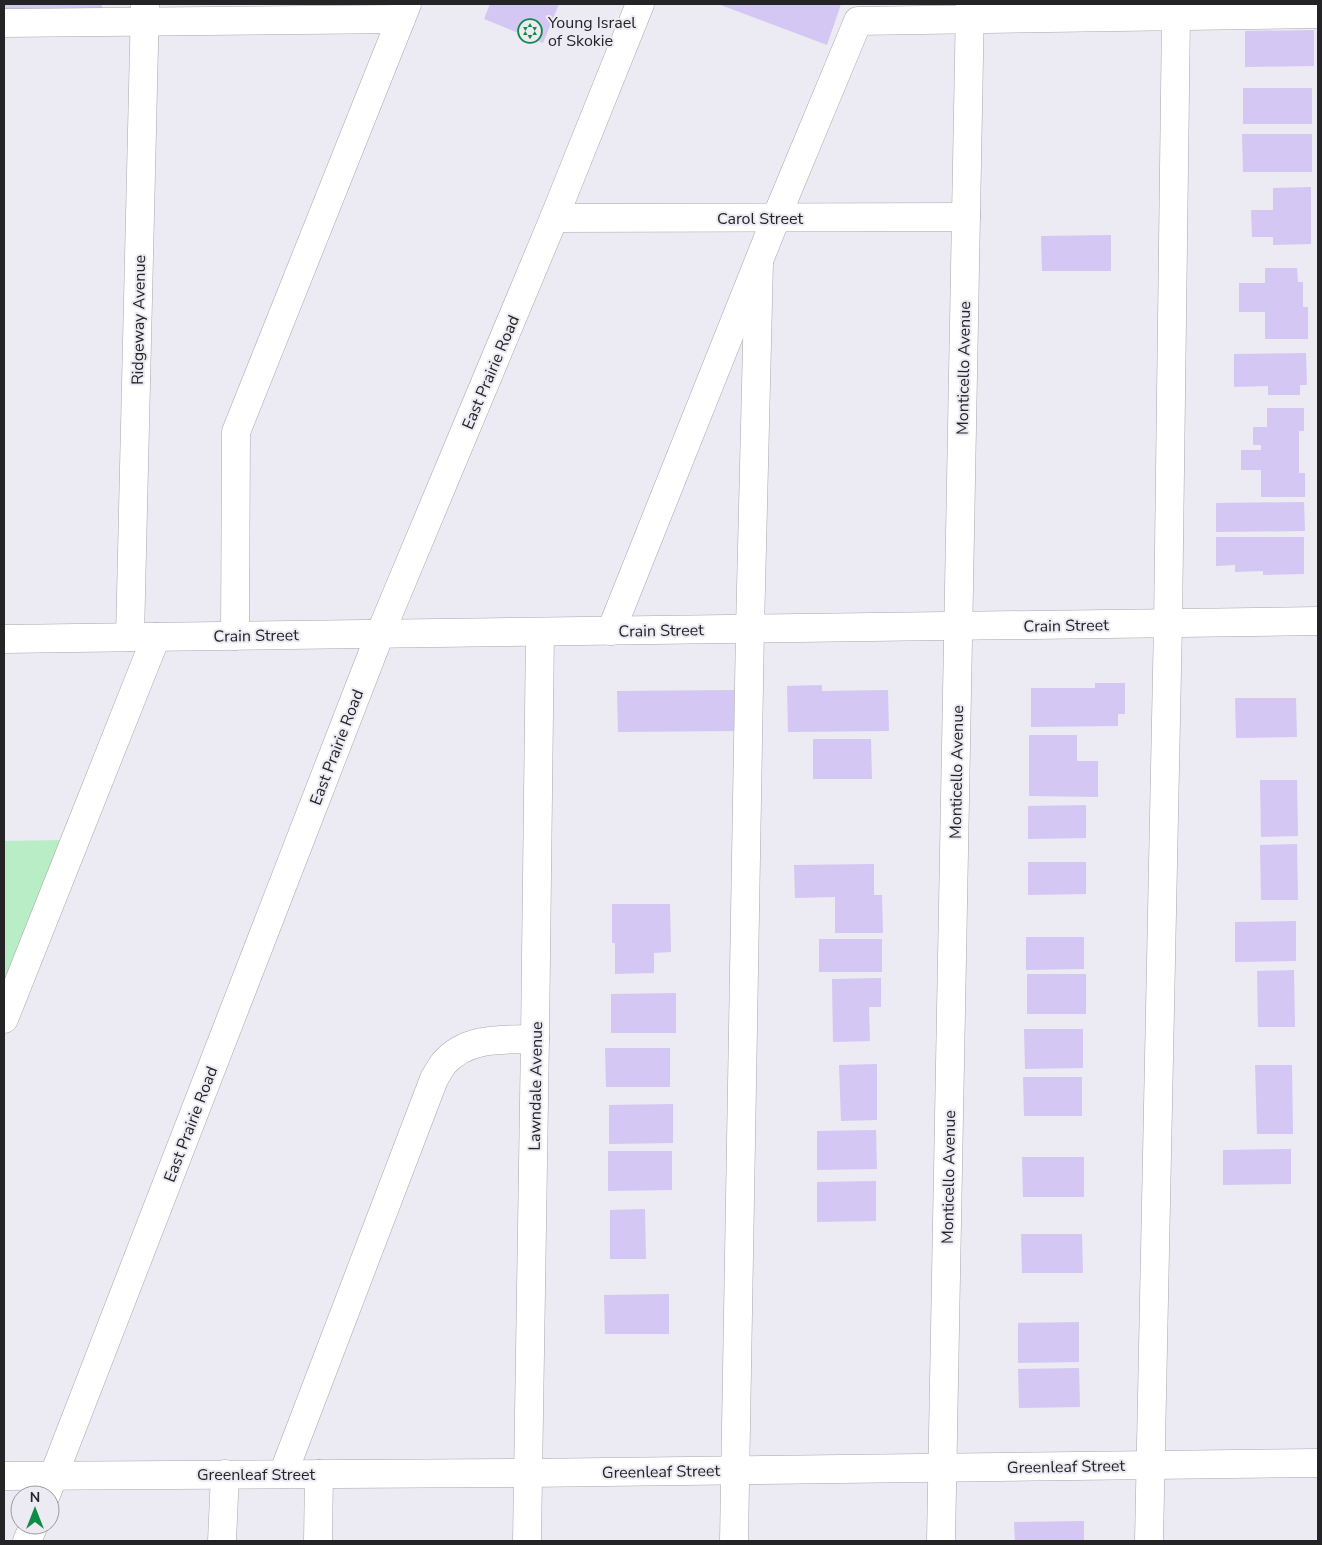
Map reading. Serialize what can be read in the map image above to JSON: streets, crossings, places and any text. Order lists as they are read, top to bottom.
{
  "streets": {
    "street": [
      "Carol Street",
      "Ridgeway Avenue",
      "Monticello Avenue",
      "East Prairie Road",
      "Crain Street",
      "Lawndale Avenue",
      "Greenleaf Street"
    ]
  },
  "crossings": [
    ["Carol Street", "Monticello Avenue"],
    ["Carol Street", "East Prairie Road"],
    ["Ridgeway Avenue", "Crain Street"],
    ["Monticello Avenue", "Crain Street"],
    ["Monticello Avenue", "Greenleaf Street"],
    ["East Prairie Road", "Crain Street"],
    ["East Prairie Road", "Greenleaf Street"],
    ["Crain Street", "Lawndale Avenue"],
    ["Lawndale Avenue", "Greenleaf Street"]
  ],
  "places": {
    "synagogue": ["Young Israel of Skokie"]
  },
  "north": "top"
}
